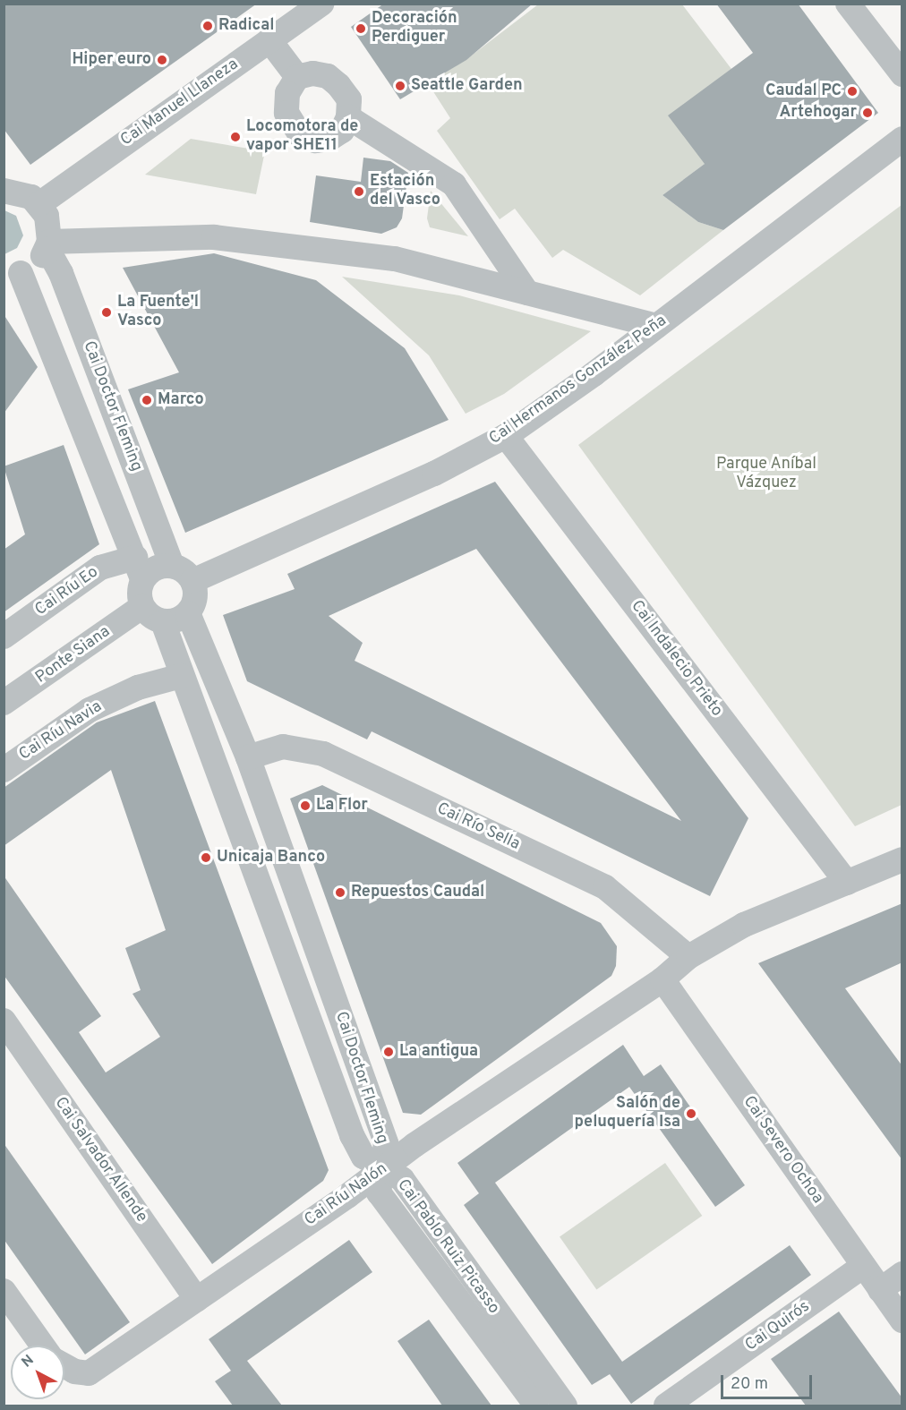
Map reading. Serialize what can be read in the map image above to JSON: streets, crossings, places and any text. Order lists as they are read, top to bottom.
{
  "streets": {
    "street": [
      "Cai Manuel Llaneza",
      "Cai Hermanos González Peña",
      "Cai Doctor Fleming",
      "Cai Ríu Eo",
      "Ponte Siana",
      "Cai Indalecio Prieto",
      "Cai Ríu Navia",
      "Cai Río Sella",
      "Cai Severo Ochoa",
      "Cai Salvador Allende",
      "Cai Ríu Nalón",
      "Cai Pablo Ruiz Picasso",
      "Cai Quirós"
    ]
  },
  "crossings": [
    ["Cai Manuel Llaneza", "Cai Doctor Fleming"],
    ["Cai Hermanos González Peña", "Cai Doctor Fleming"],
    ["Cai Hermanos González Peña", "Cai Ríu Eo"],
    ["Cai Hermanos González Peña", "Ponte Siana"],
    ["Cai Hermanos González Peña", "Cai Indalecio Prieto"],
    ["Cai Doctor Fleming", "Cai Ríu Eo"],
    ["Cai Doctor Fleming", "Ponte Siana"],
    ["Cai Doctor Fleming", "Cai Ríu Navia"],
    ["Cai Doctor Fleming", "Cai Río Sella"],
    ["Cai Doctor Fleming", "Cai Ríu Nalón"],
    ["Cai Doctor Fleming", "Cai Pablo Ruiz Picasso"],
    ["Cai Ríu Eo", "Ponte Siana"],
    ["Cai Indalecio Prieto", "Cai Ríu Nalón"],
    ["Cai Río Sella", "Cai Ríu Nalón"],
    ["Cai Severo Ochoa", "Cai Ríu Nalón"],
    ["Cai Severo Ochoa", "Cai Quirós"],
    ["Cai Salvador Allende", "Cai Ríu Nalón"],
    ["Cai Ríu Nalón", "Cai Pablo Ruiz Picasso"]
  ],
  "parks": ["Parque Aníbal Vázquez"],
  "places": [
    "Radical",
    "Decoración Perdiguer",
    "Hiper euro",
    "Seattle Garden",
    "Caudal PC",
    "Artehogar",
    "Locomotora de vapor SHE11",
    "Estación del Vasco",
    "La Fuente'l Vasco",
    "Marco",
    "La Flor",
    "Unicaja Banco",
    "Repuestos Caudal",
    "La antigua",
    "Salón de peluquería Isa"
  ],
  "scale_bar": "20 m",
  "north": "top left"
}
